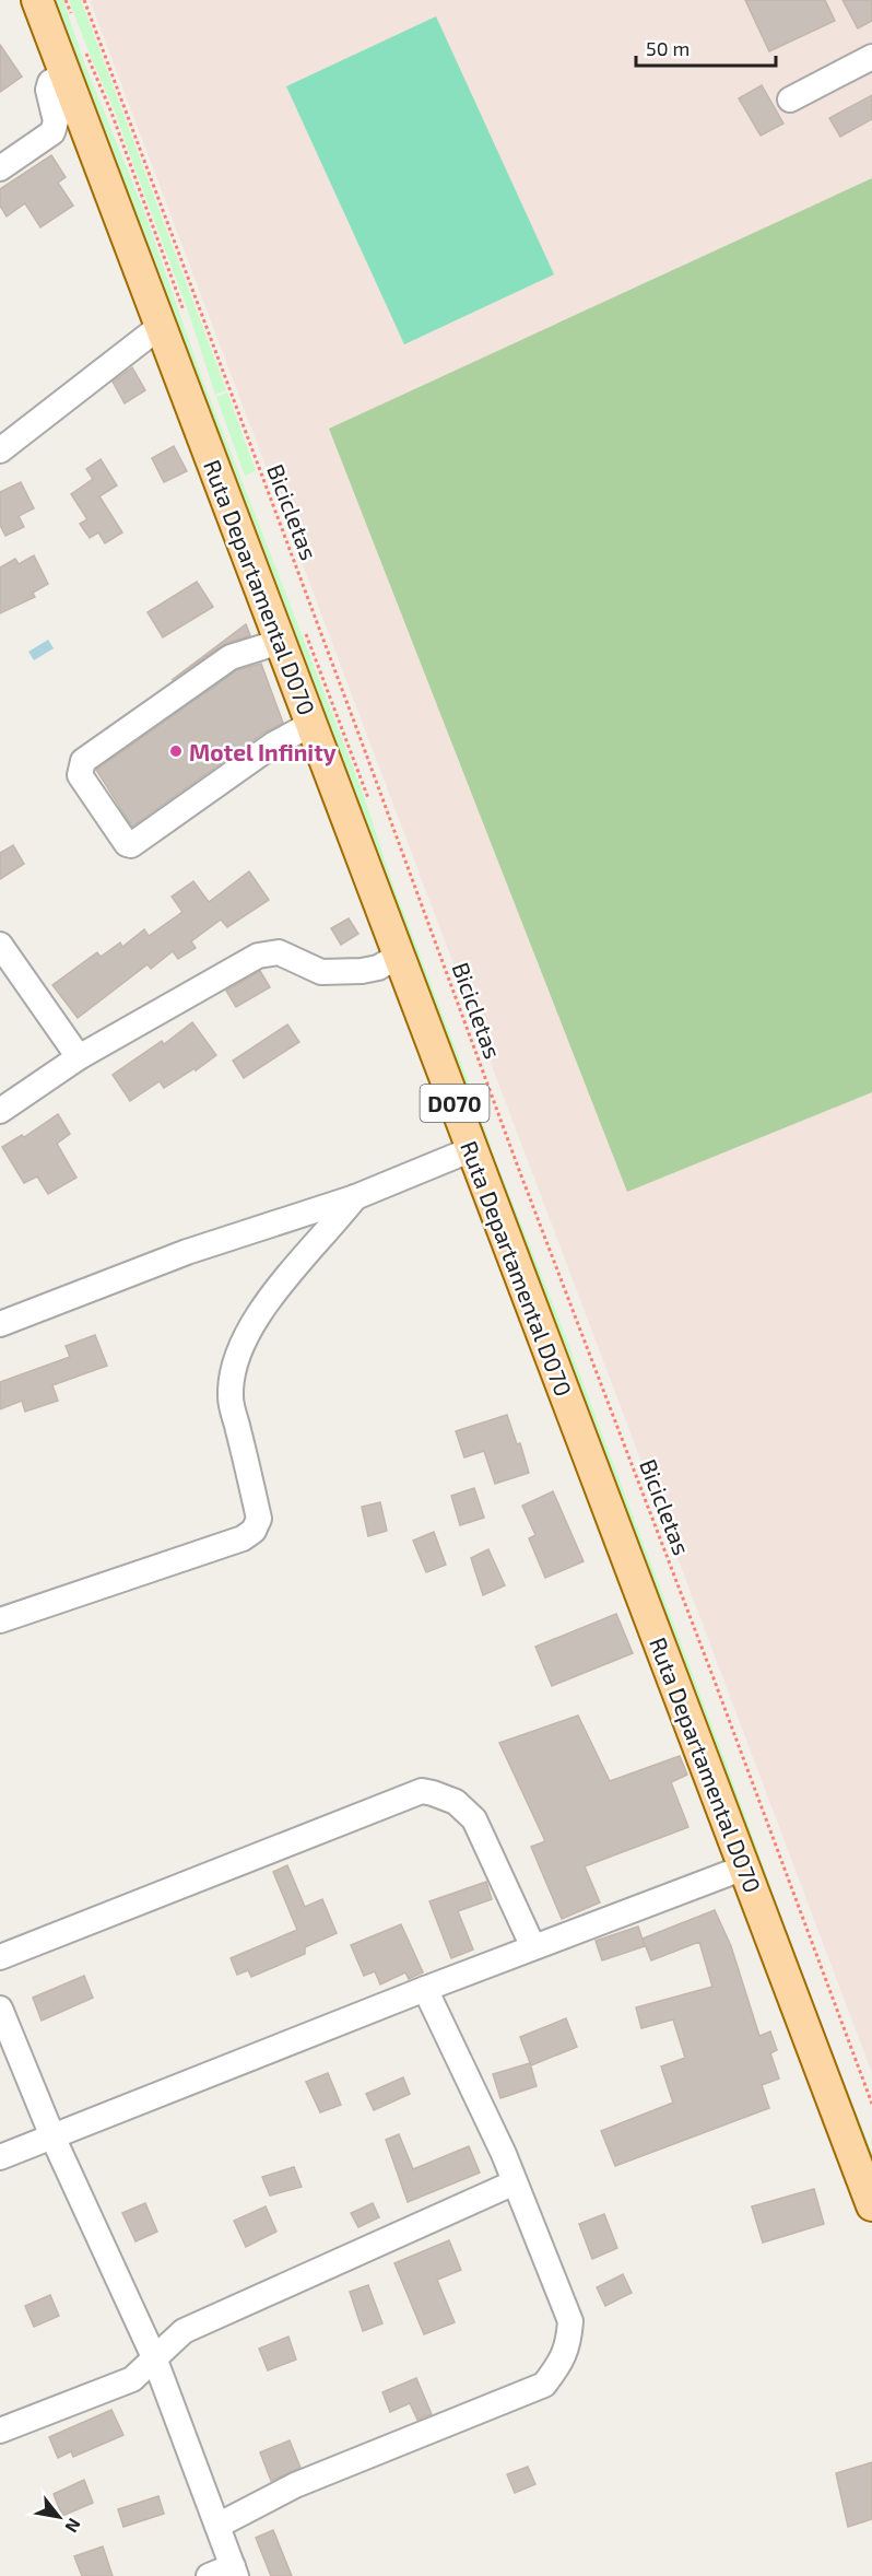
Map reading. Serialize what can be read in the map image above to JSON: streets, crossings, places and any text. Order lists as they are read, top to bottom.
{
  "streets": {
    "main road": ["Ruta Departamental D070", "D070"],
    "path": ["Bicicletas"]
  },
  "places": ["Motel Infinity"],
  "scale_bar": "50 m",
  "north": "bottom right"
}
